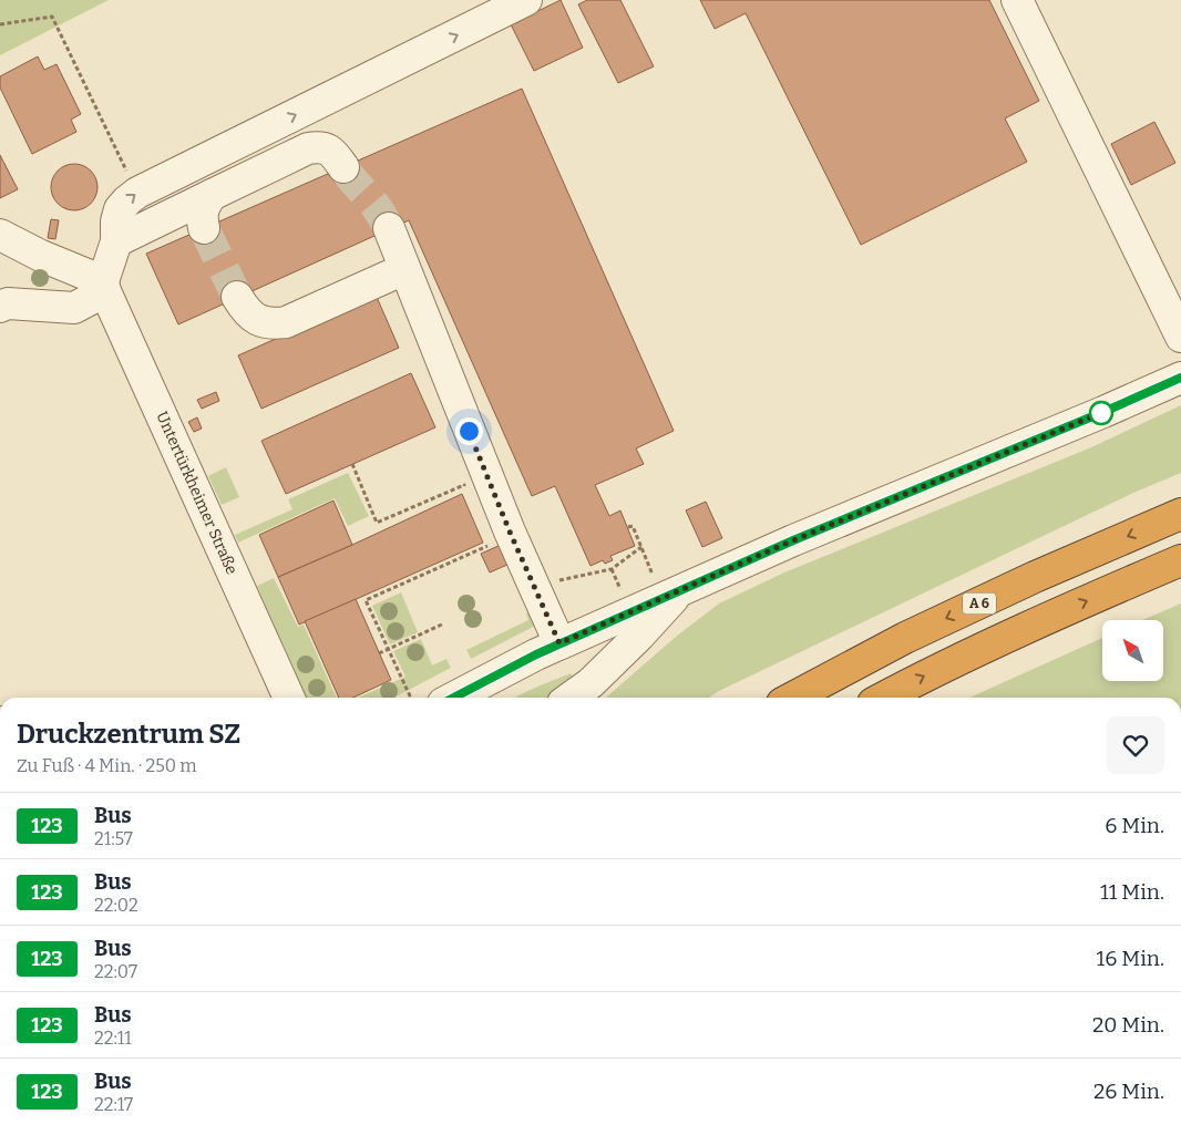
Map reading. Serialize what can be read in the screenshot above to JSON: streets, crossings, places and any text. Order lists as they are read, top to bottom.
{
  "streets": {
    "highway": ["A 6"],
    "street": ["Untertürkheimer Straße"]
  },
  "lines": ["bus line 123"],
  "north": "top left",
  "page": {
    "heading": ["Druckzentrum SZ", "Zu Fuß · 4 Min. · 250 m"],
    "list": [
      {
        "mark": "123",
        "name": "Bus",
        "note": "21:57",
        "value": "6 Min."
      },
      {
        "mark": "123",
        "name": "Bus",
        "note": "22:02",
        "value": "11 Min."
      },
      {
        "mark": "123",
        "name": "Bus",
        "note": "22:07",
        "value": "16 Min."
      },
      {
        "mark": "123",
        "name": "Bus",
        "note": "22:11",
        "value": "20 Min."
      },
      {
        "mark": "123",
        "name": "Bus",
        "note": "22:17",
        "value": "26 Min."
      }
    ]
  }
}
